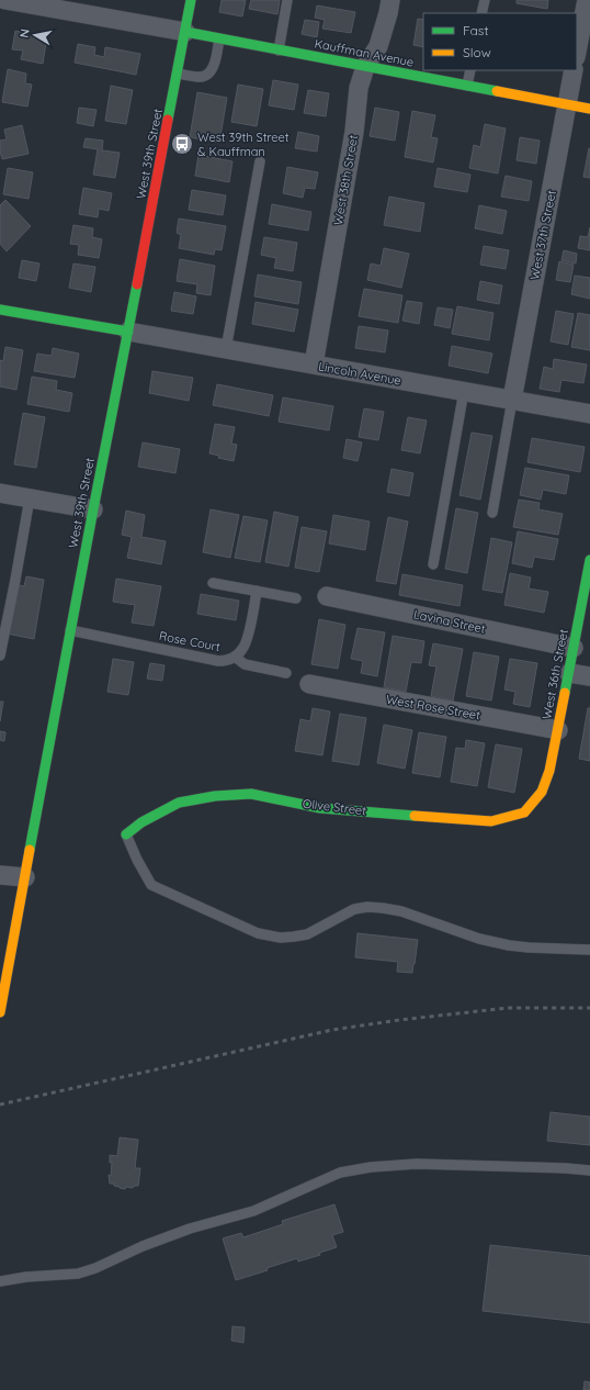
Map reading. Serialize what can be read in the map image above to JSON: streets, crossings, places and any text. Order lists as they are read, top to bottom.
{
  "streets": {
    "street": [
      "Kauffman Avenue",
      "West 39th Street",
      "West 38th Street",
      "West 37th Street",
      "Lincoln Avenue",
      "Lavina Street",
      "West 36th Street",
      "West Rose Street",
      "Olive Street"
    ],
    "lane": ["Rose Court"]
  },
  "crossings": [
    ["Kauffman Avenue", "West 39th Street"],
    ["Kauffman Avenue", "West 38th Street"],
    ["Kauffman Avenue", "West 37th Street"],
    ["West 39th Street", "Lincoln Avenue"],
    ["West 39th Street", "Rose Court"],
    ["West 38th Street", "Lincoln Avenue"],
    ["West 37th Street", "Lincoln Avenue"],
    ["Lavina Street", "West 36th Street"],
    ["West 36th Street", "West Rose Street"],
    ["West 36th Street", "Olive Street"]
  ],
  "places": {
    "bus stop": ["West 39th Street & Kauffman"]
  },
  "legend": ["Fast", "Slow"],
  "north": "left"
}
